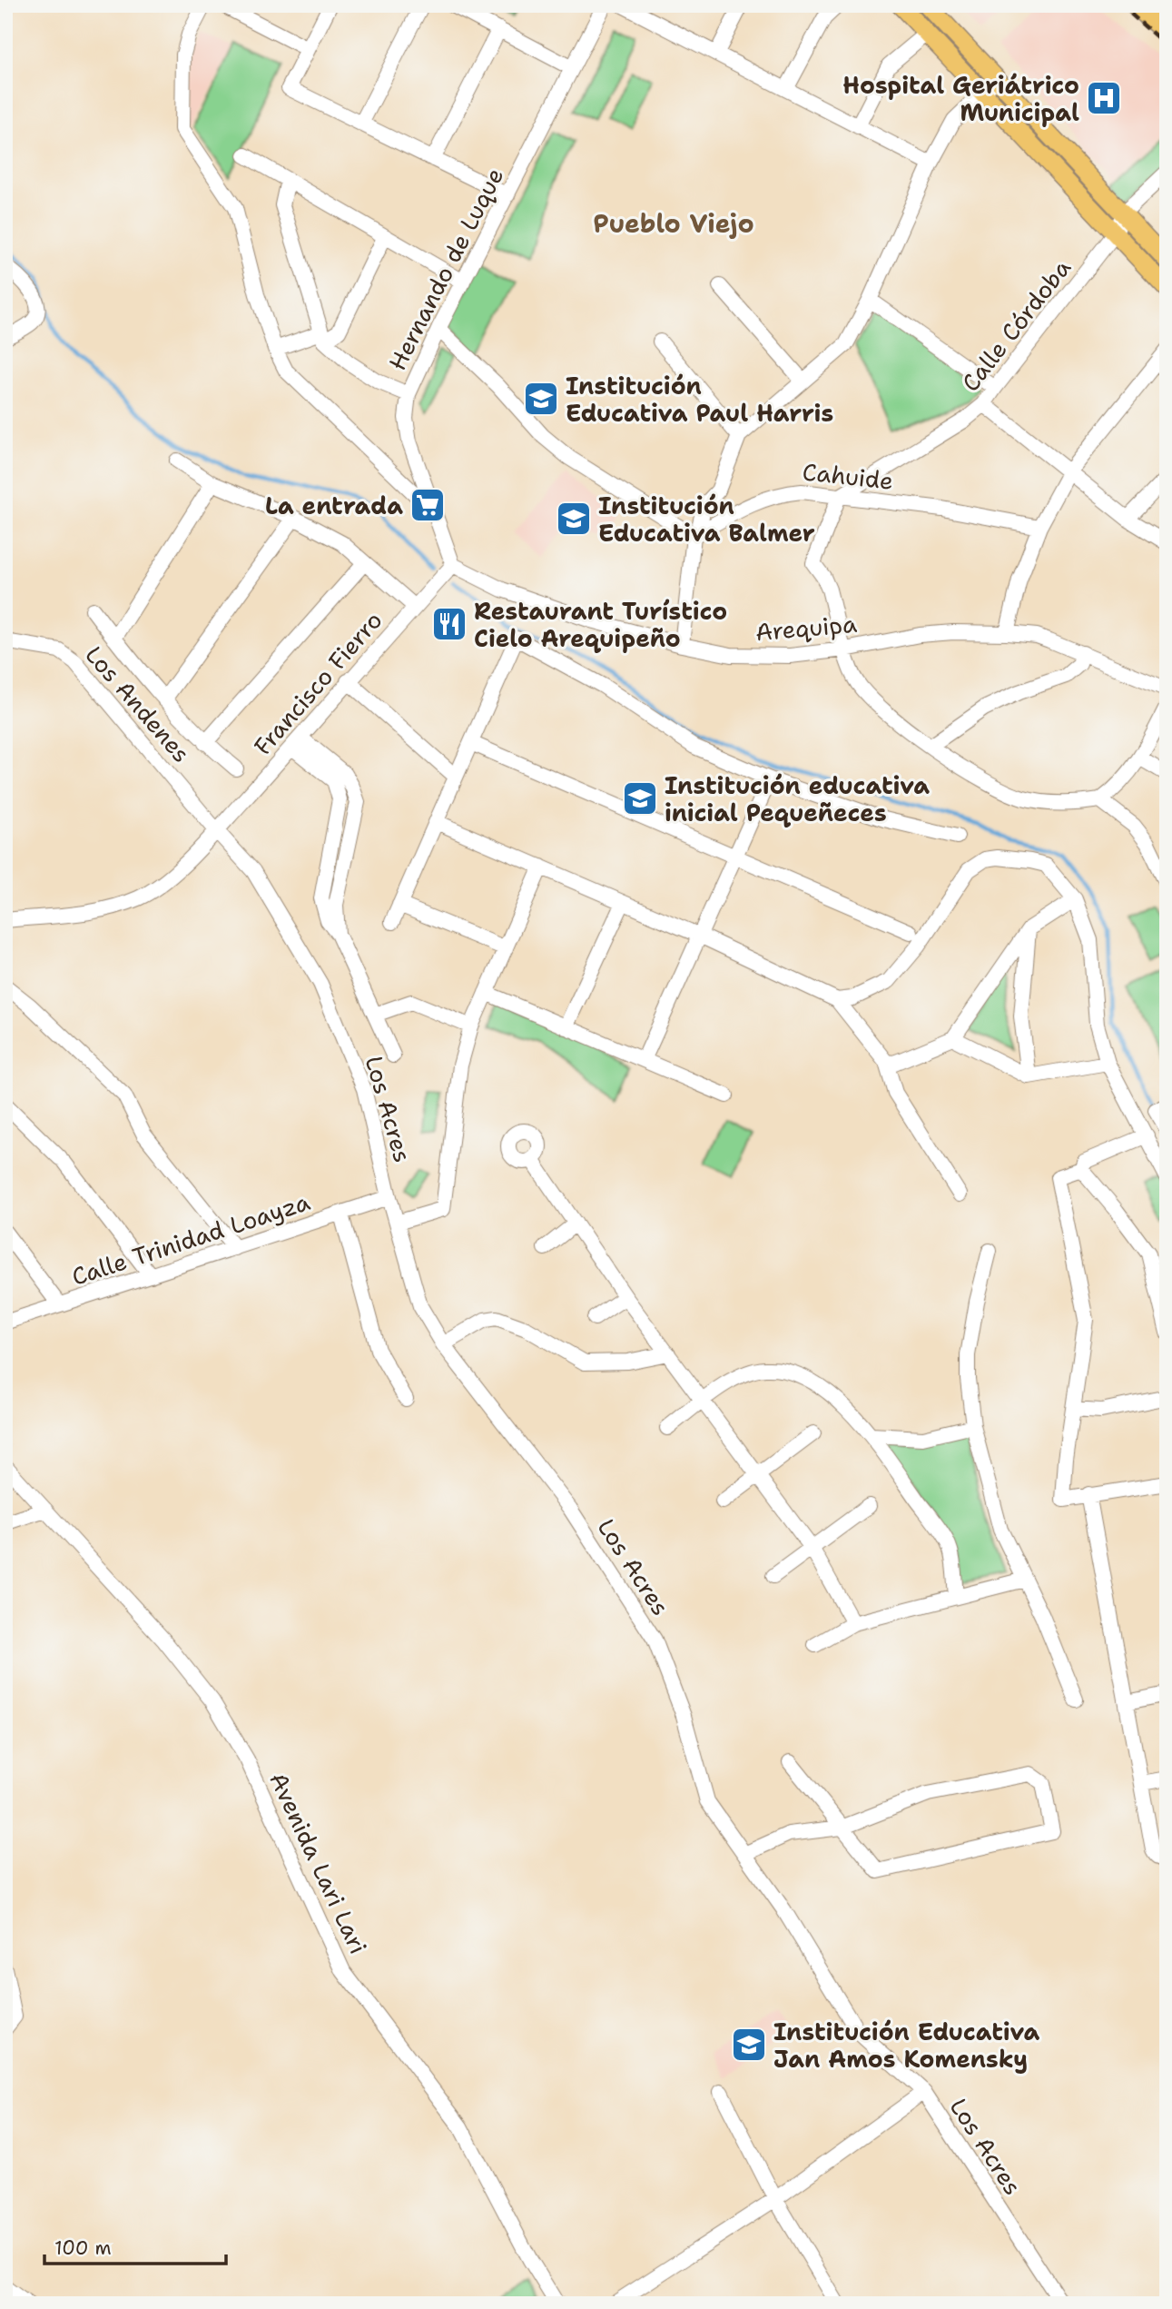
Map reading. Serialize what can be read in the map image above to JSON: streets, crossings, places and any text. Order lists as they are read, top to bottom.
{
  "streets": {
    "street": [
      "Hernando de Luque",
      "Calle Córdoba",
      "Cahuide",
      "Arequipa",
      "Francisco Fierro",
      "Los Andenes",
      "Los Acres",
      "Calle Trinidad Loayza",
      "Avenida Lari Lari"
    ]
  },
  "crossings": [
    ["Hernando de Luque", "Arequipa"],
    ["Hernando de Luque", "Francisco Fierro"],
    ["Calle Córdoba", "Cahuide"],
    ["Arequipa", "Francisco Fierro"],
    ["Francisco Fierro", "Los Andenes"],
    ["Francisco Fierro", "Los Acres"],
    ["Los Andenes", "Los Acres"],
    ["Los Acres", "Calle Trinidad Loayza"]
  ],
  "districts": ["Pueblo Viejo"],
  "places": {
    "hospital": ["Hospital Geriátrico Municipal"],
    "school or university": [
      "Institución Educativa Paul Harris",
      "Institución Educativa Balmer",
      "Institución educativa inicial Pequeñeces",
      "Institución Educativa Jan Amos Komensky"
    ],
    "supermarket": ["La entrada"],
    "restaurant": ["Restaurant Turístico Cielo Arequipeño"]
  },
  "scale_bar": "100 m"
}
